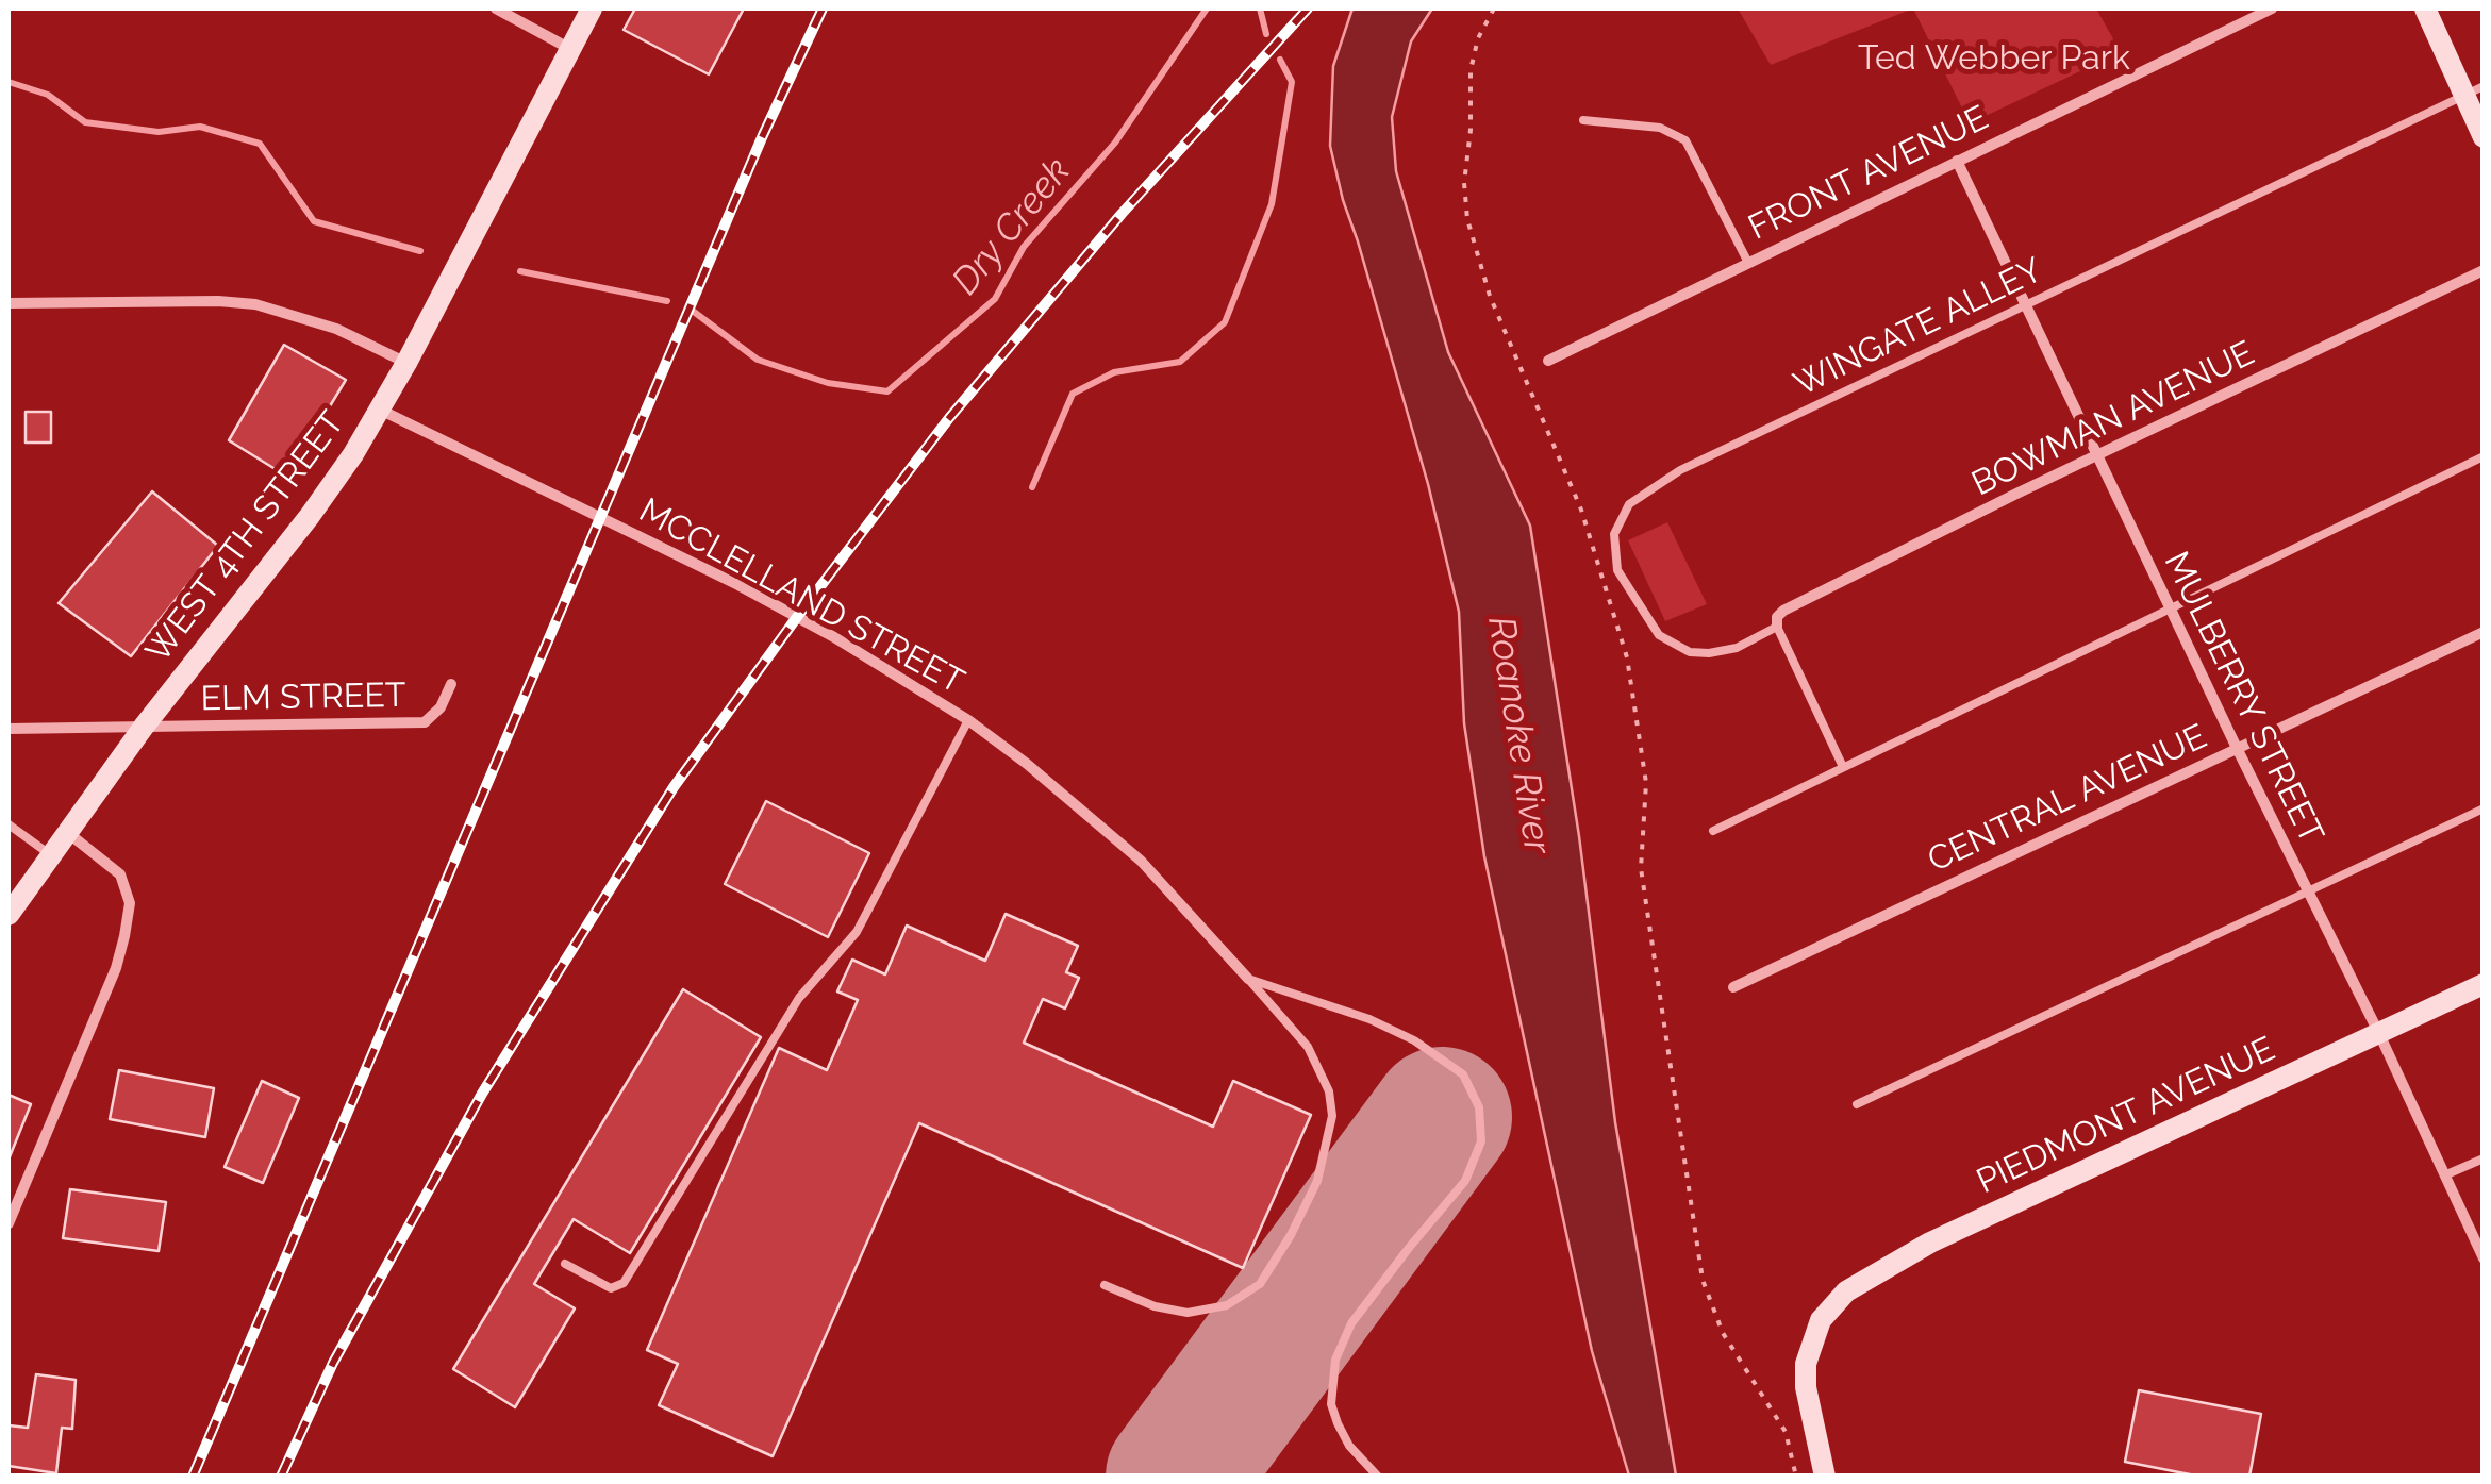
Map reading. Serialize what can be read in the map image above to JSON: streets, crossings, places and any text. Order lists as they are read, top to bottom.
{
  "streets": {
    "main road": ["WEST 4TH STREET", "PIEDMONT AVENUE"],
    "street": [
      "FRONT AVENUE",
      "BOWMAN AVENUE",
      "MCCLELLAND STREET",
      "ELM STREET",
      "MULBERRY STREET",
      "CENTRAL AVENUE"
    ],
    "lane": ["WINGATE ALLEY"]
  },
  "crossings": [
    ["FRONT AVENUE", "MULBERRY STREET"],
    ["WINGATE ALLEY", "BOWMAN AVENUE"],
    ["WINGATE ALLEY", "MULBERRY STREET"],
    ["BOWMAN AVENUE", "MULBERRY STREET"],
    ["WEST 4TH STREET", "MCCLELLAND STREET"],
    ["WEST 4TH STREET", "ELM STREET"],
    ["MULBERRY STREET", "CENTRAL AVENUE"],
    ["MULBERRY STREET", "PIEDMONT AVENUE"]
  ],
  "water": ["Dry Creek", "Roanoke River"],
  "parks": ["Ted Webber Park"]
}
